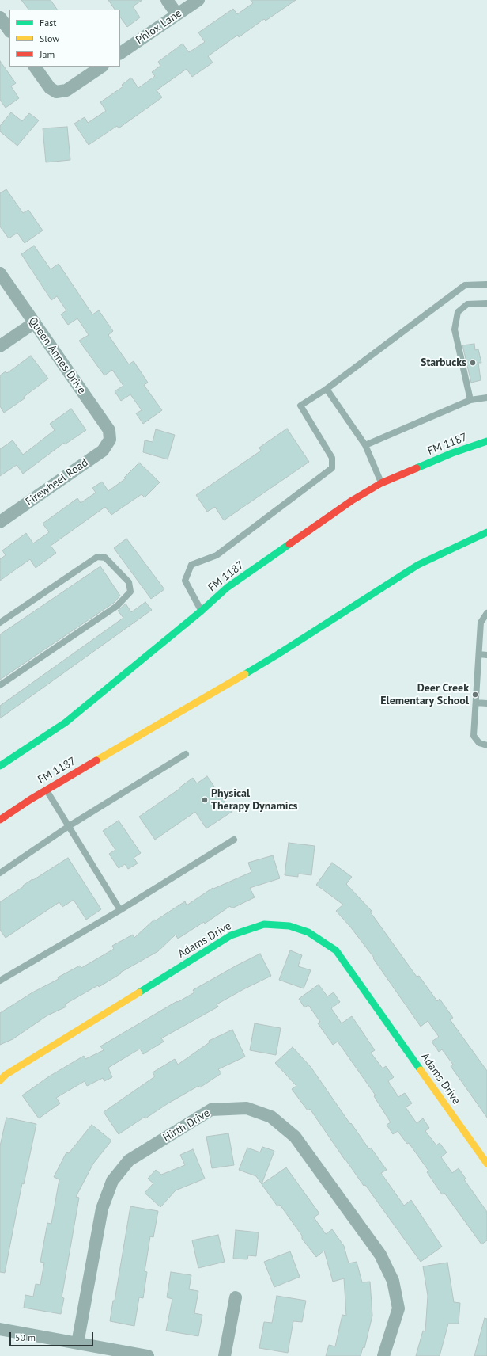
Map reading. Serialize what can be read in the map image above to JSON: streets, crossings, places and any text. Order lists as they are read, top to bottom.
{
  "streets": {
    "main road": ["FM 1187", "Adams Drive"],
    "street": [
      "Phlox Lane",
      "Queen Annes Drive",
      "Firewheel Road",
      "Hirth Drive"
    ]
  },
  "crossings": [
    ["Queen Annes Drive", "Firewheel Road"]
  ],
  "places": ["Starbucks", "Deer Creek Elementary School", "Physical Therapy Dynamics"],
  "legend": ["Fast", "Slow", "Jam"],
  "scale_bar": "50 m"
}
